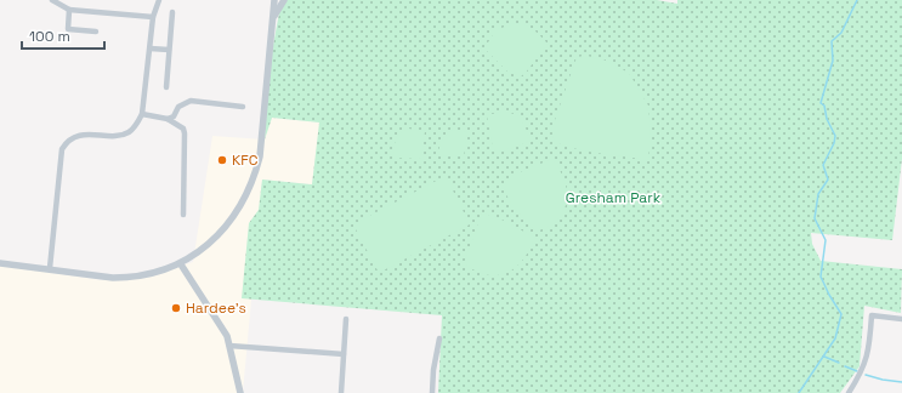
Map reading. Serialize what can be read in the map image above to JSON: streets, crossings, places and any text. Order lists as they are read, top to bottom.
{
  "parks": ["Gresham Park"],
  "places": ["KFC", "Hardee's"],
  "scale_bar": "100 m"
}
